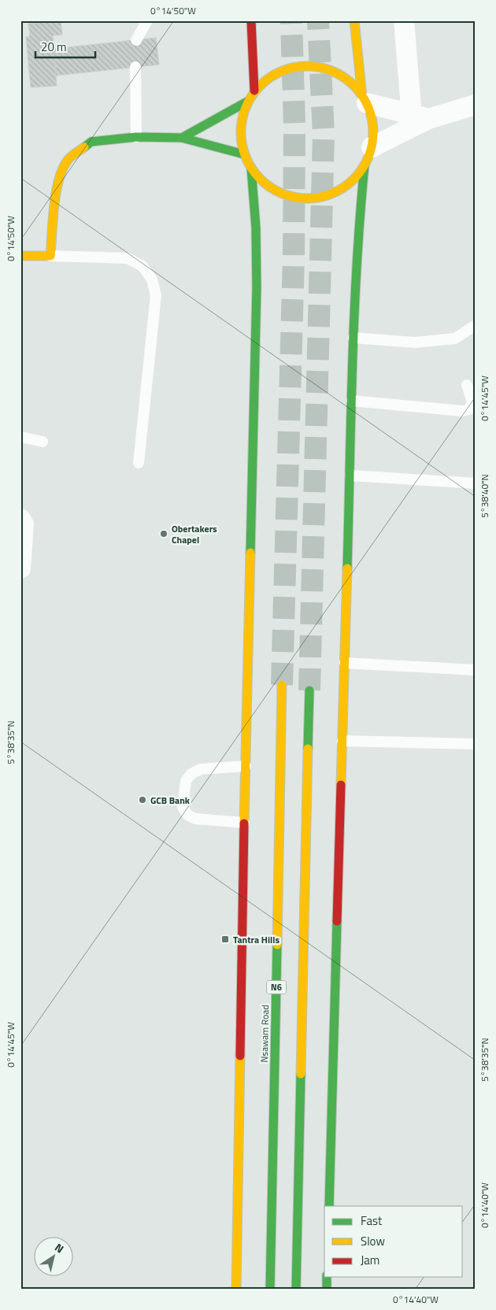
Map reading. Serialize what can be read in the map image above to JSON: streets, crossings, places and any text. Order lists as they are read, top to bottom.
{
  "streets": {
    "main road": ["N6", "Nsawam Road"]
  },
  "places": {
    "other": ["Obertakers Chapel", "GCB Bank"],
    "transit": ["Tantra Hills"]
  },
  "legend": ["Fast", "Slow", "Jam"],
  "scale_bar": "20 m",
  "north": "top right",
  "coordinates": [
    "0°14'50\"W",
    "0°14'45\"W",
    "5°38'40\"N",
    "5°38'35\"N",
    "0°14'40\"W"
  ]
}
